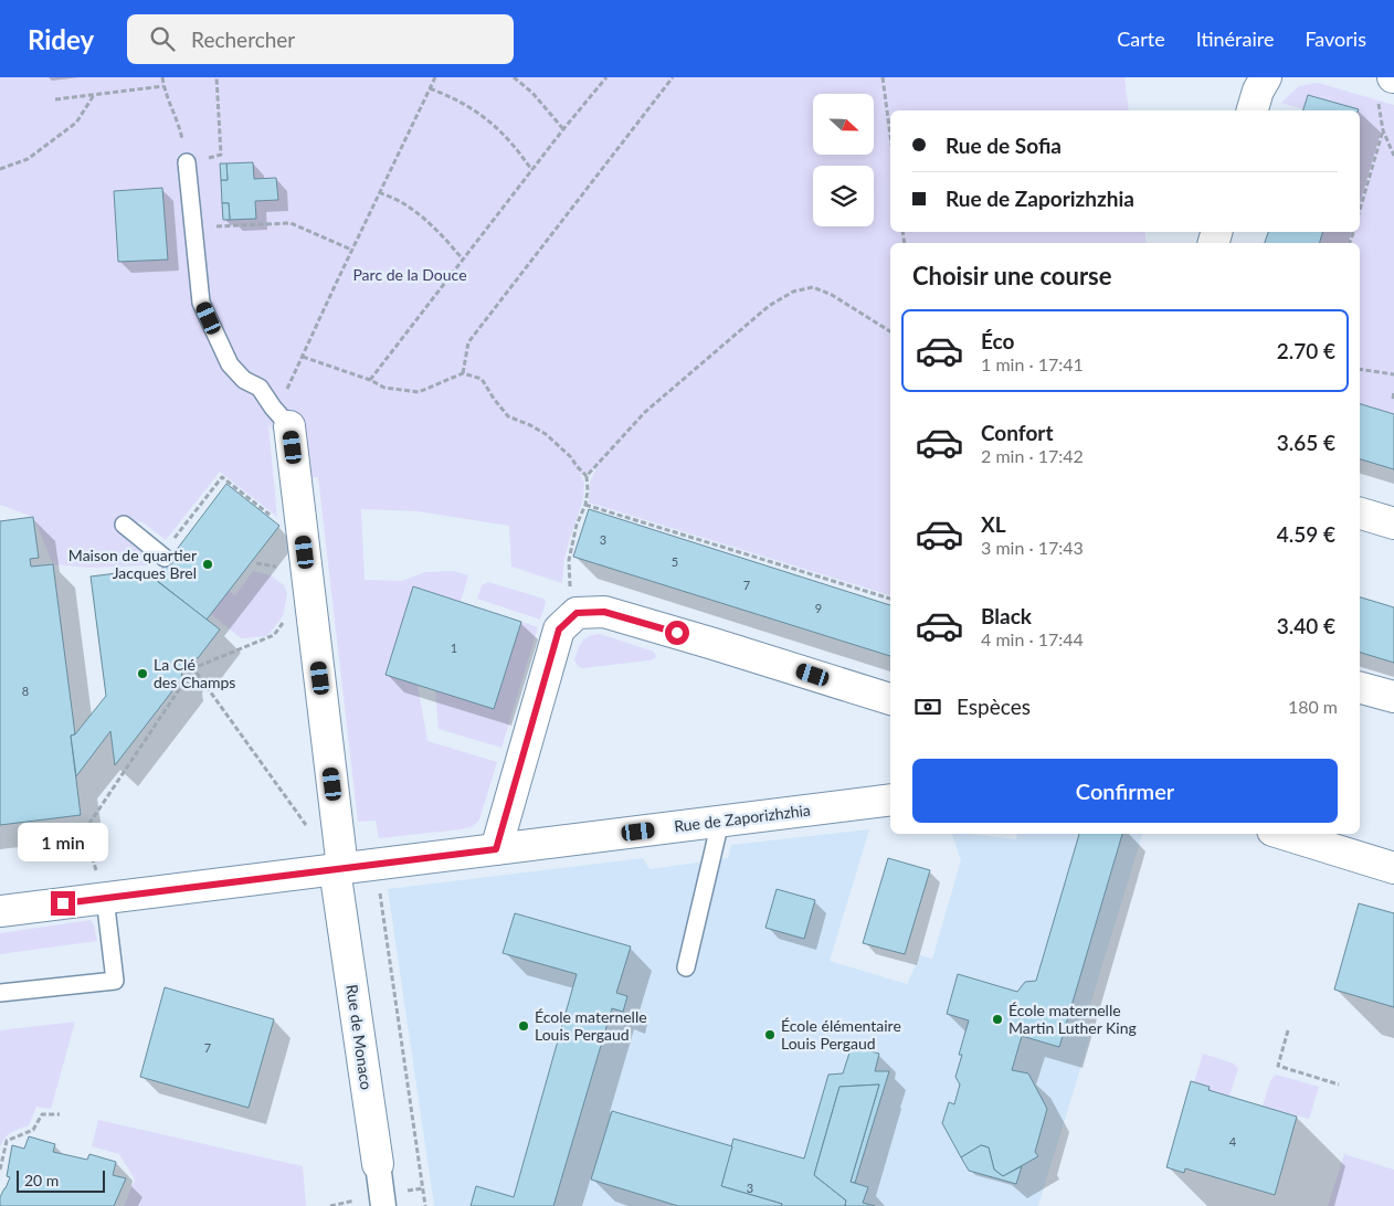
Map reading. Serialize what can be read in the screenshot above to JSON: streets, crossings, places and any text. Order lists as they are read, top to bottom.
{
  "streets": {
    "street": ["Rue de Zaporizhzhia", "Rue de Monaco"]
  },
  "crossings": [
    ["Rue de Zaporizhzhia", "Rue de Monaco"]
  ],
  "parks": ["Parc de la Douce"],
  "places": [
    "Maison de quartier Jacques Brel",
    "La Clé des Champs",
    "École maternelle Martin Luther King",
    "École maternelle Louis Pergaud",
    "École élémentaire Louis Pergaud"
  ],
  "house_numbers": [
    "3",
    "5",
    "7",
    "9",
    "1",
    "8",
    "7",
    "4",
    "3"
  ],
  "scale_bar": "20 m",
  "north": "right",
  "page": {
    "header": "Ridey",
    "search": "Rechercher",
    "nav": ["Carte", "Itinéraire", "Favoris"],
    "banner": ["Rue de Sofia", "Rue de Zaporizhzhia"],
    "heading": "Choisir une course",
    "list": [
      {
        "name": "Éco",
        "note": "1 min · 17:41",
        "value": "2.70 €"
      },
      {
        "name": "Confort",
        "note": "2 min · 17:42",
        "value": "3.65 €"
      },
      {
        "name": "XL",
        "note": "3 min · 17:43",
        "value": "4.59 €"
      },
      {
        "name": "Black",
        "note": "4 min · 17:44",
        "value": "3.40 €"
      }
    ],
    "pay": ["Espèces", "180 m"],
    "buttons": "Confirmer",
    "bubble": "1 min",
    "scale": "20 m"
  }
}
